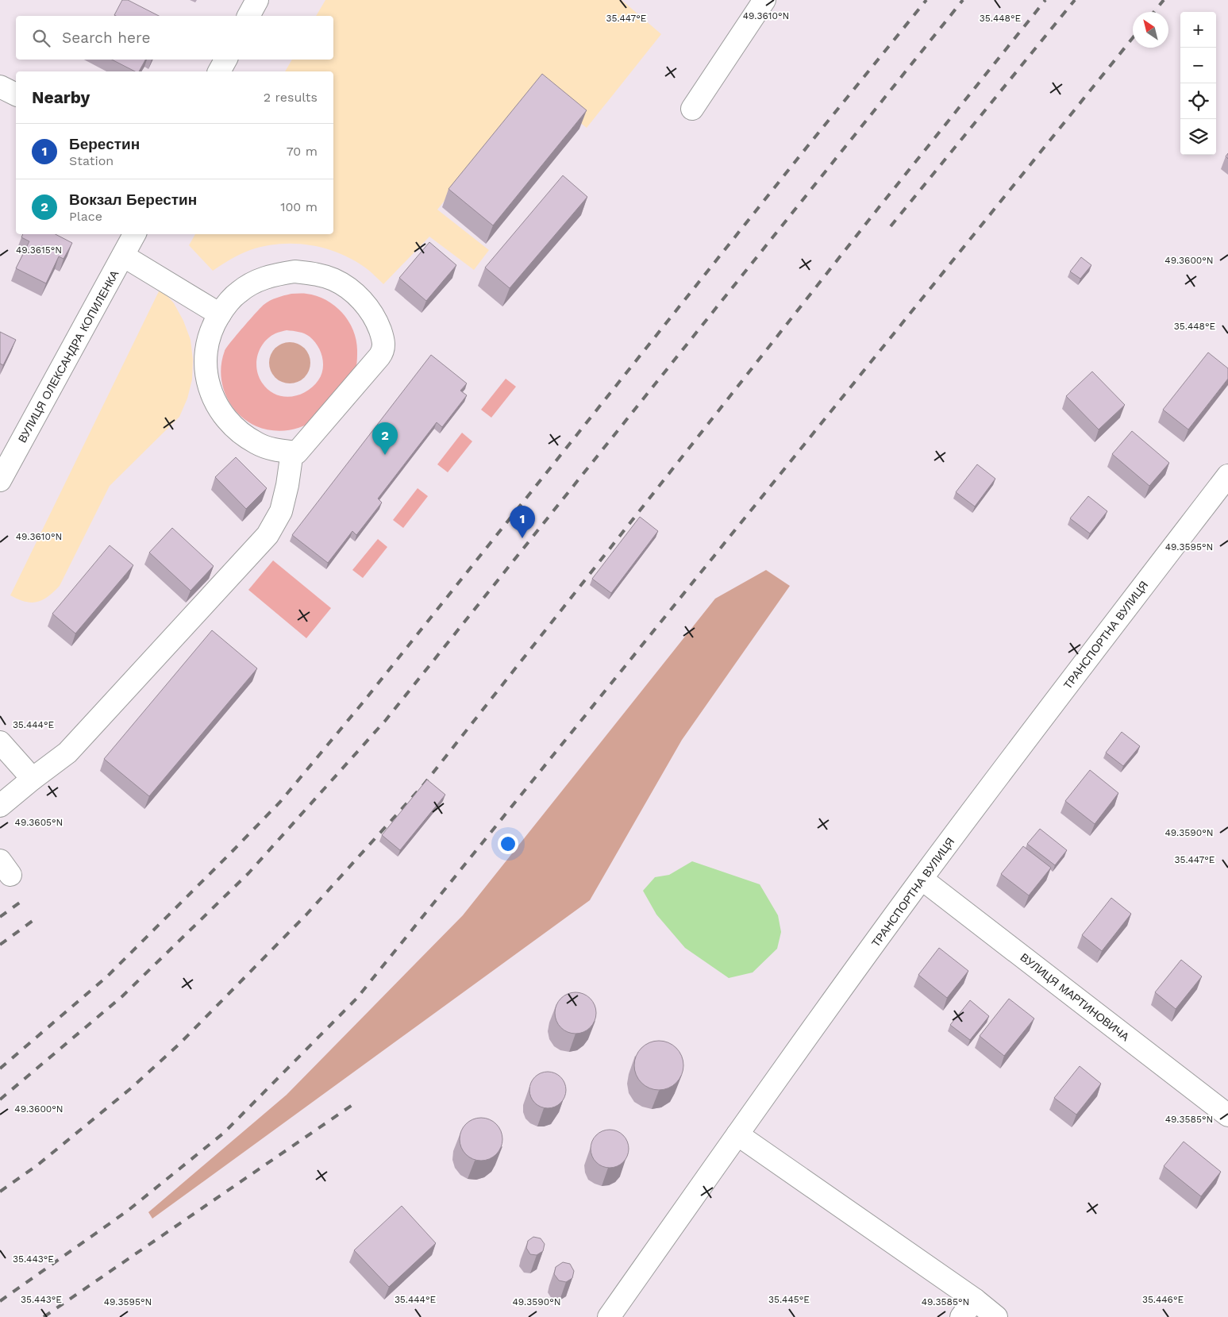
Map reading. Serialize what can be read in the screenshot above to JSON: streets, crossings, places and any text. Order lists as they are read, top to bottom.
{
  "streets": {
    "street": ["ВУЛИЦЯ ОЛЕКСАНДРА КОПИЛЕНКА", "ТРАНСПОРТНА ВУЛИЦЯ", "ВУЛИЦЯ МАРТИНОВИЧА"]
  },
  "crossings": [
    ["ТРАНСПОРТНА ВУЛИЦЯ", "ВУЛИЦЯ МАРТИНОВИЧА"]
  ],
  "north": "top left",
  "page": {
    "map_buttons": ["+", "−"],
    "search": "Search here",
    "heading": ["Nearby", "2 results"],
    "list": [
      {
        "mark": "1",
        "name": "Берестин",
        "note": "Station",
        "value": "70 m"
      },
      {
        "mark": "2",
        "name": "Вокзал Берестин",
        "note": "Place",
        "value": "100 m"
      }
    ],
    "pins": ["2", "1"]
  },
  "coordinates": [
    "49.3610°N",
    "35.448°E",
    "35.447°E",
    "49.3615°N",
    "49.3600°N",
    "49.3595°N",
    "35.444°E",
    "49.3605°N",
    "49.3590°N",
    "49.3585°N",
    "35.443°E",
    "35.445°E",
    "35.446°E"
  ]
}
